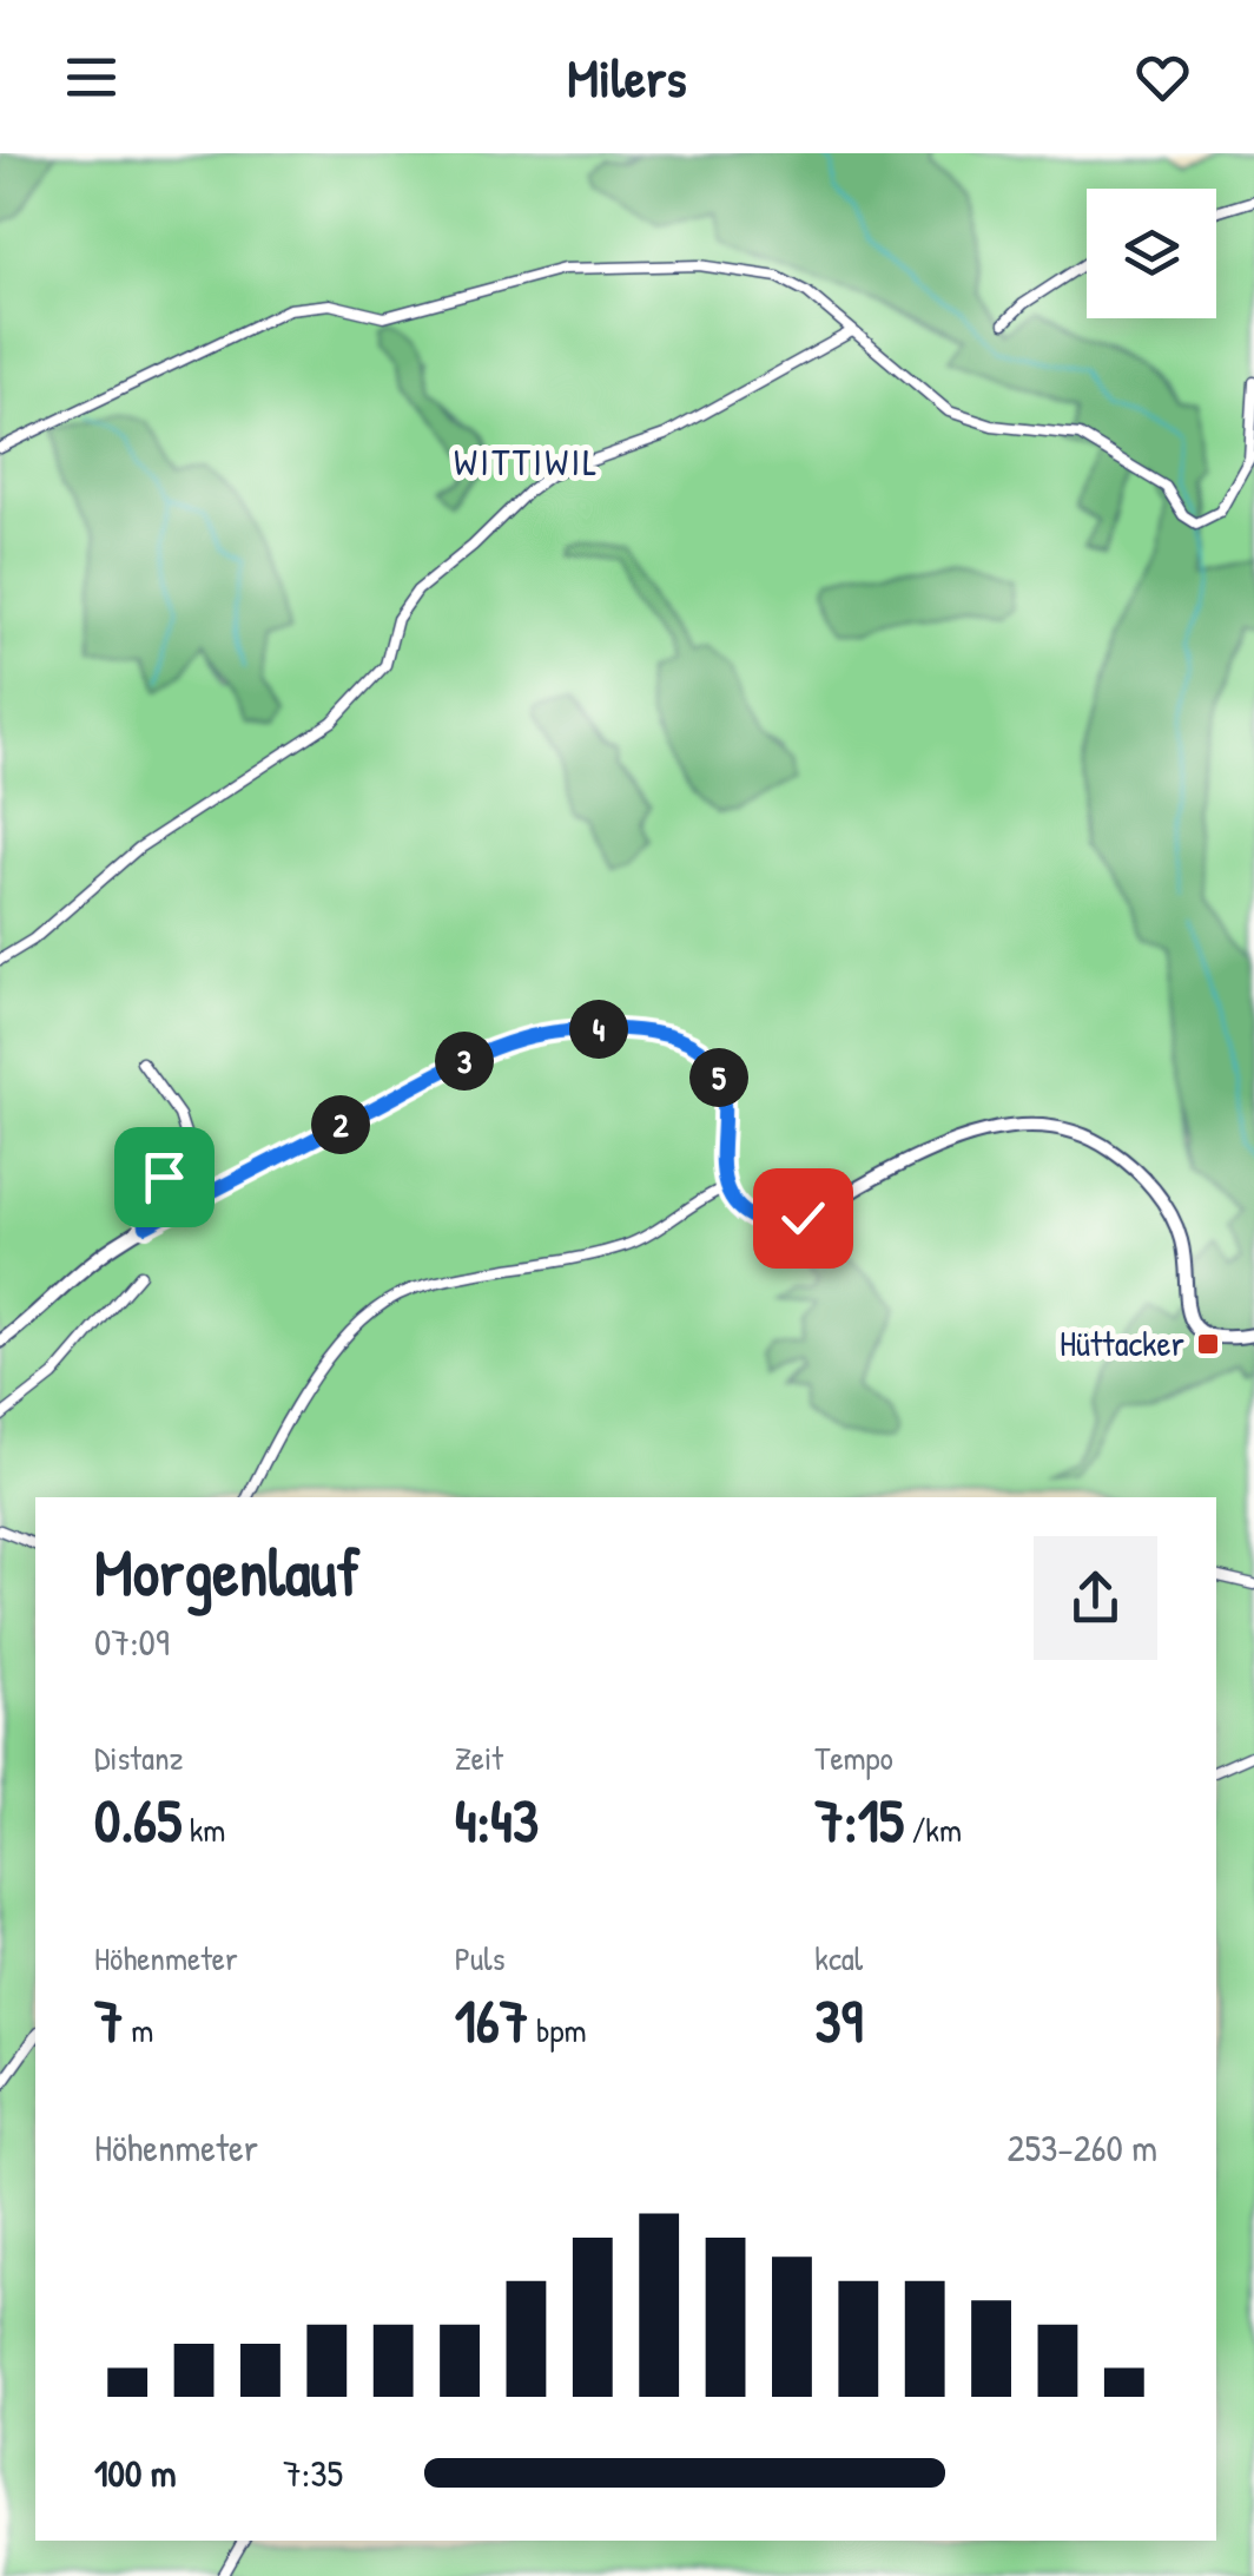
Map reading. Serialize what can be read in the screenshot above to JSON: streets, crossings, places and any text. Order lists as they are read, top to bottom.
{
  "districts": ["WITTIWIL"],
  "places": {
    "transit": ["Hüttacker"]
  },
  "page": {
    "header": "Milers",
    "pins": [
      "4",
      "3",
      "5",
      "2"
    ],
    "heading": ["Morgenlauf", "07:09"],
    "stats": [
      ["Distanz", "0.65 km"],
      ["Zeit", "4:43"],
      ["Tempo", "7:15 /km"],
      ["Höhenmeter", "7 m"],
      ["Puls", "167 bpm"],
      ["kcal", "39"]
    ],
    "chart": ["Höhenmeter", "253–260 m"],
    "list": [
      {
        "name": "100 m",
        "note": "7:35"
      }
    ]
  }
}
